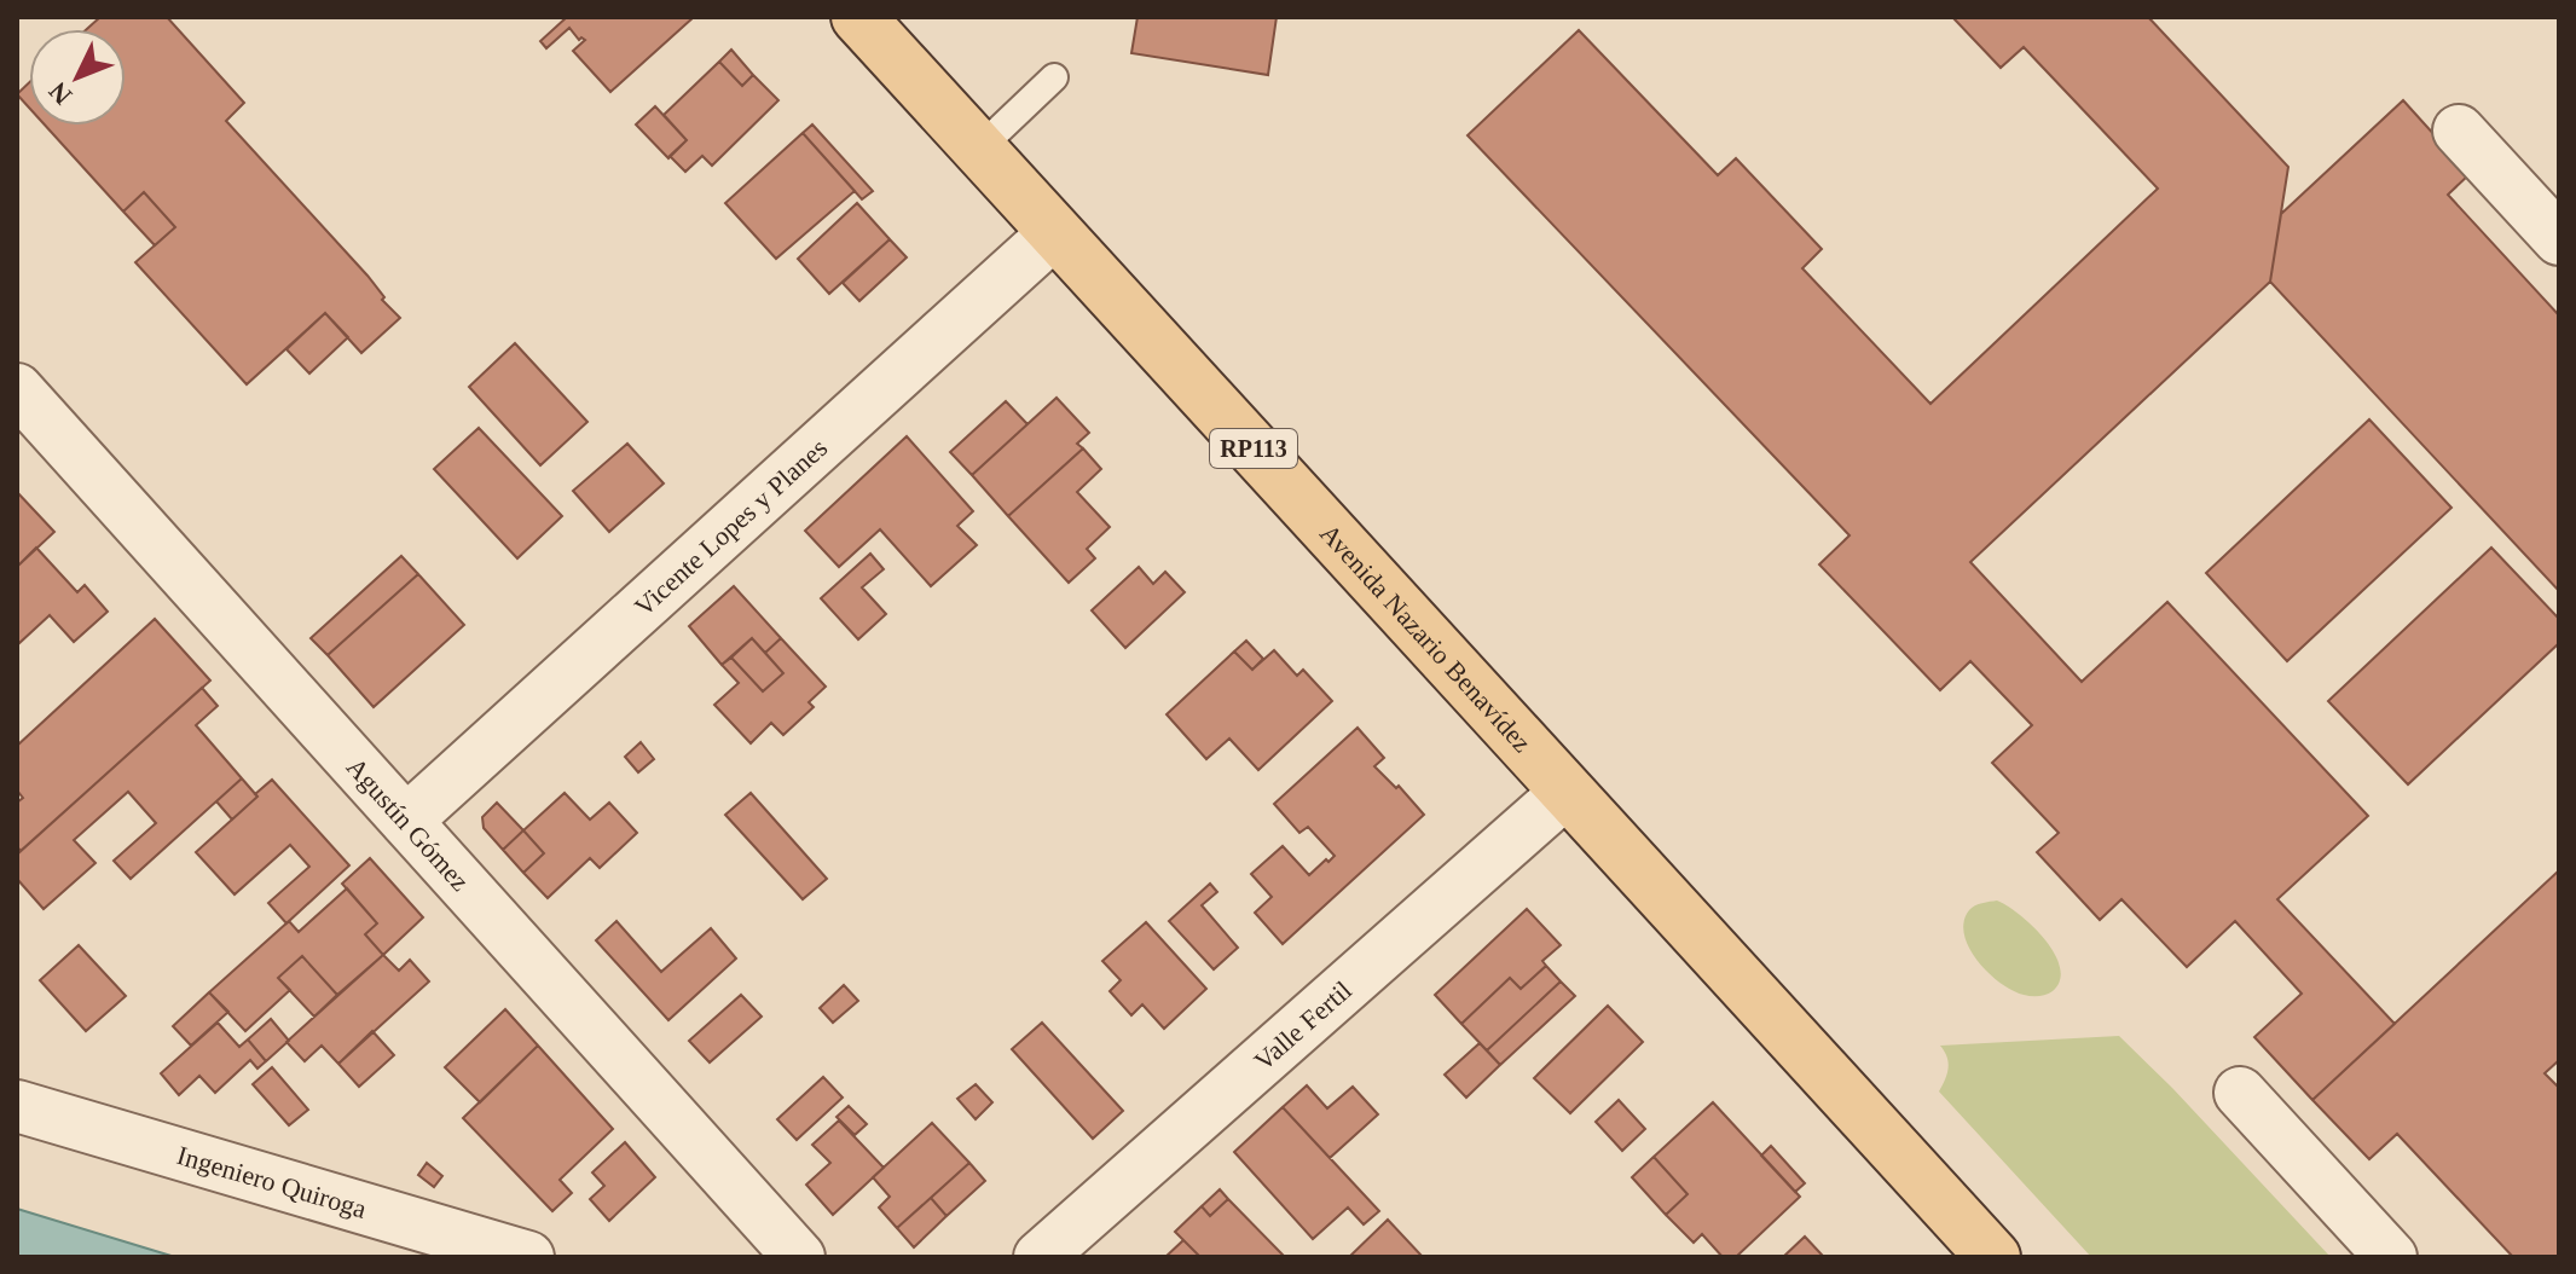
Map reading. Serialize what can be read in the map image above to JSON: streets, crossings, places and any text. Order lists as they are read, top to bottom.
{
  "streets": {
    "main road": ["RP113", "Avenida Nazario Benavídez"],
    "street": [
      "Vicente Lopes y Planes",
      "Agustín Gómez",
      "Valle Fertil",
      "Ingeniero Quiroga"
    ]
  },
  "crossings": [
    ["Vicente Lopes y Planes", "Avenida Nazario Benavídez"],
    ["Vicente Lopes y Planes", "Agustín Gómez"],
    ["Avenida Nazario Benavídez", "Valle Fertil"]
  ],
  "north": "bottom left"
}
